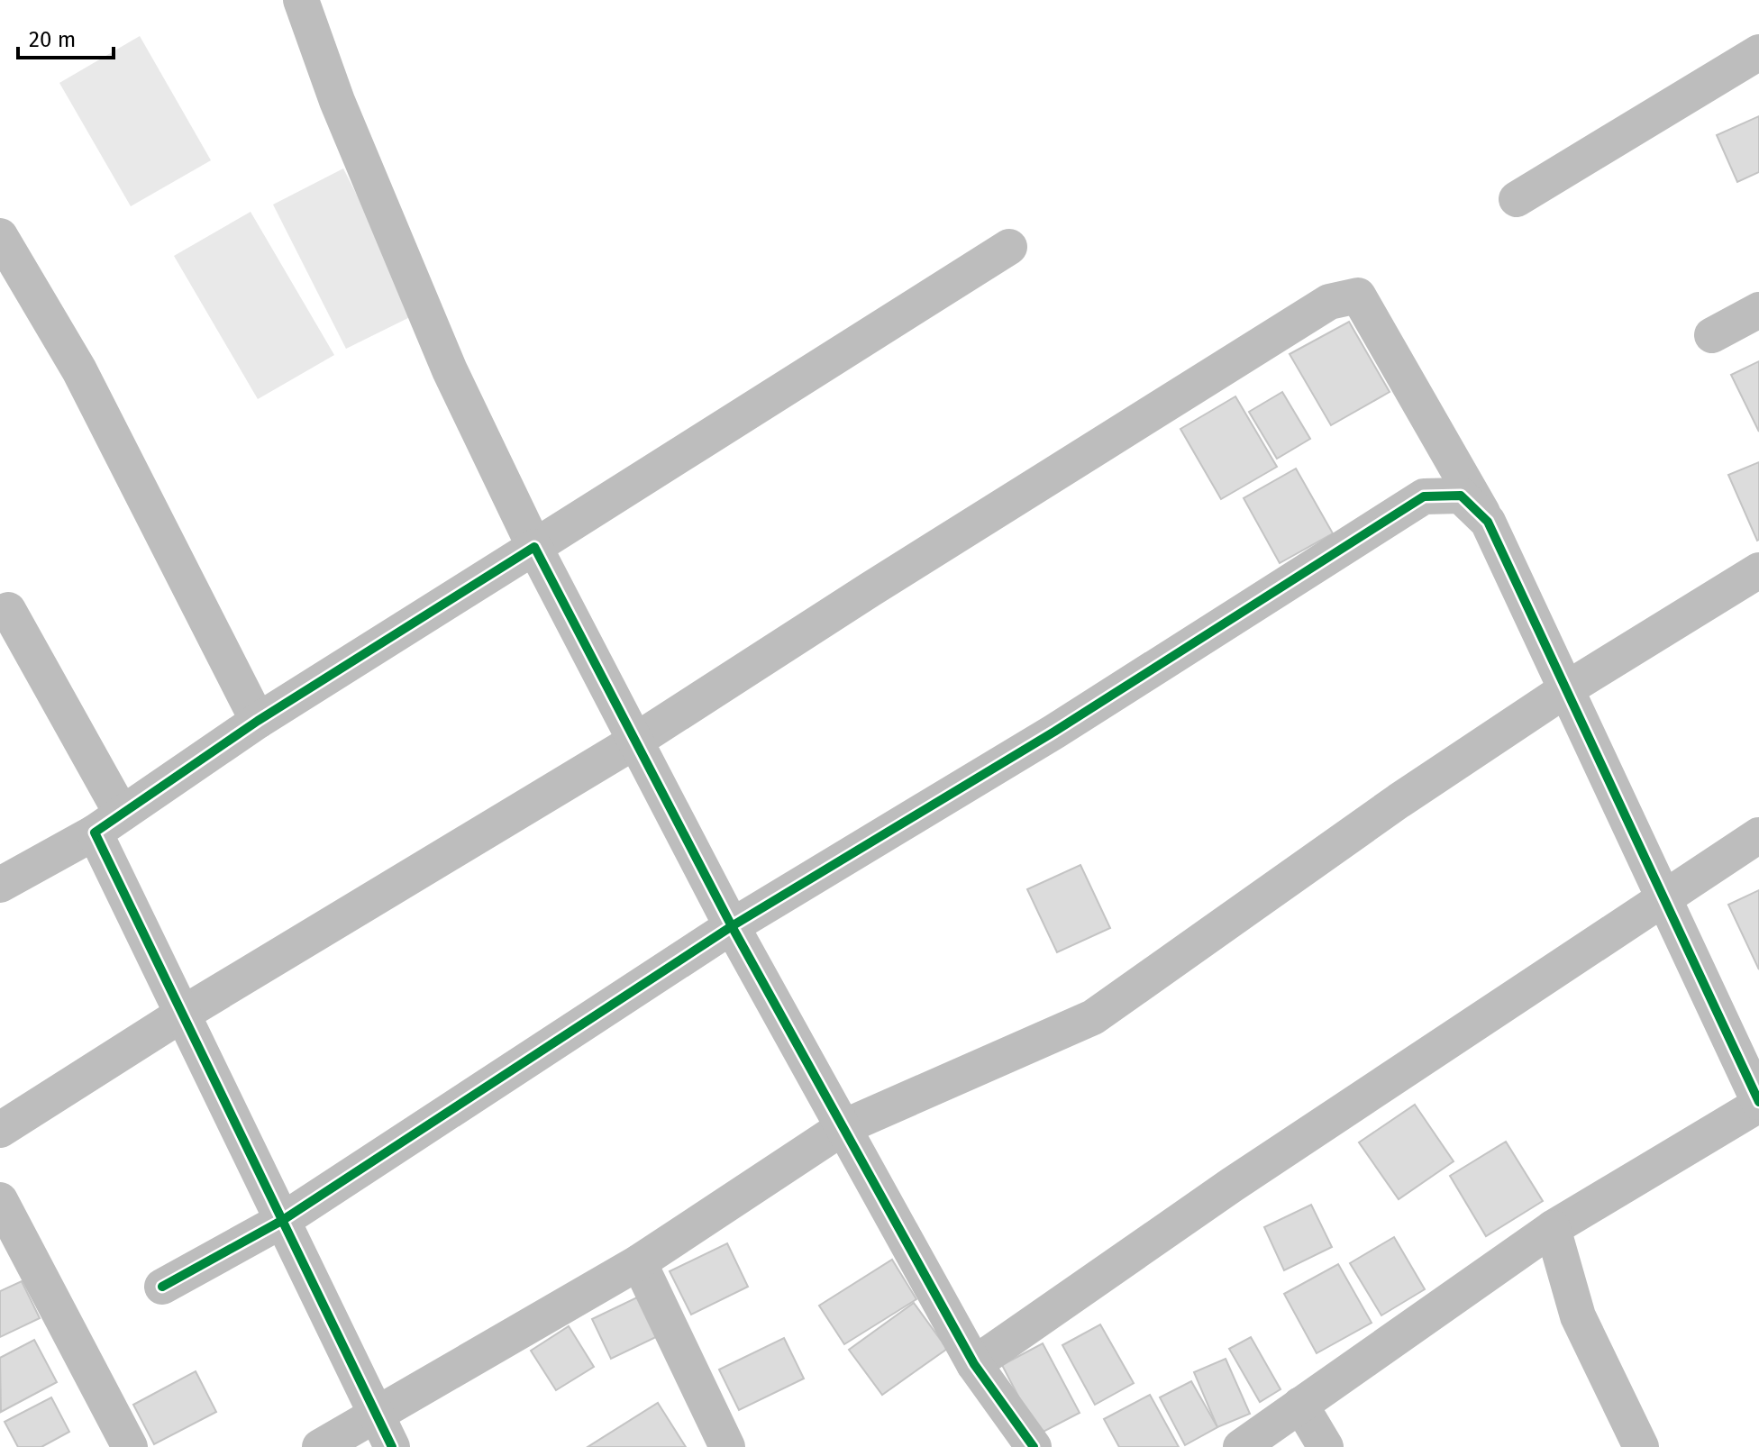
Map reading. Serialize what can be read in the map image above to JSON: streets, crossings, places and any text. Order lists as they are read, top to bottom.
{
  "scale_bar": "20 m"
}
